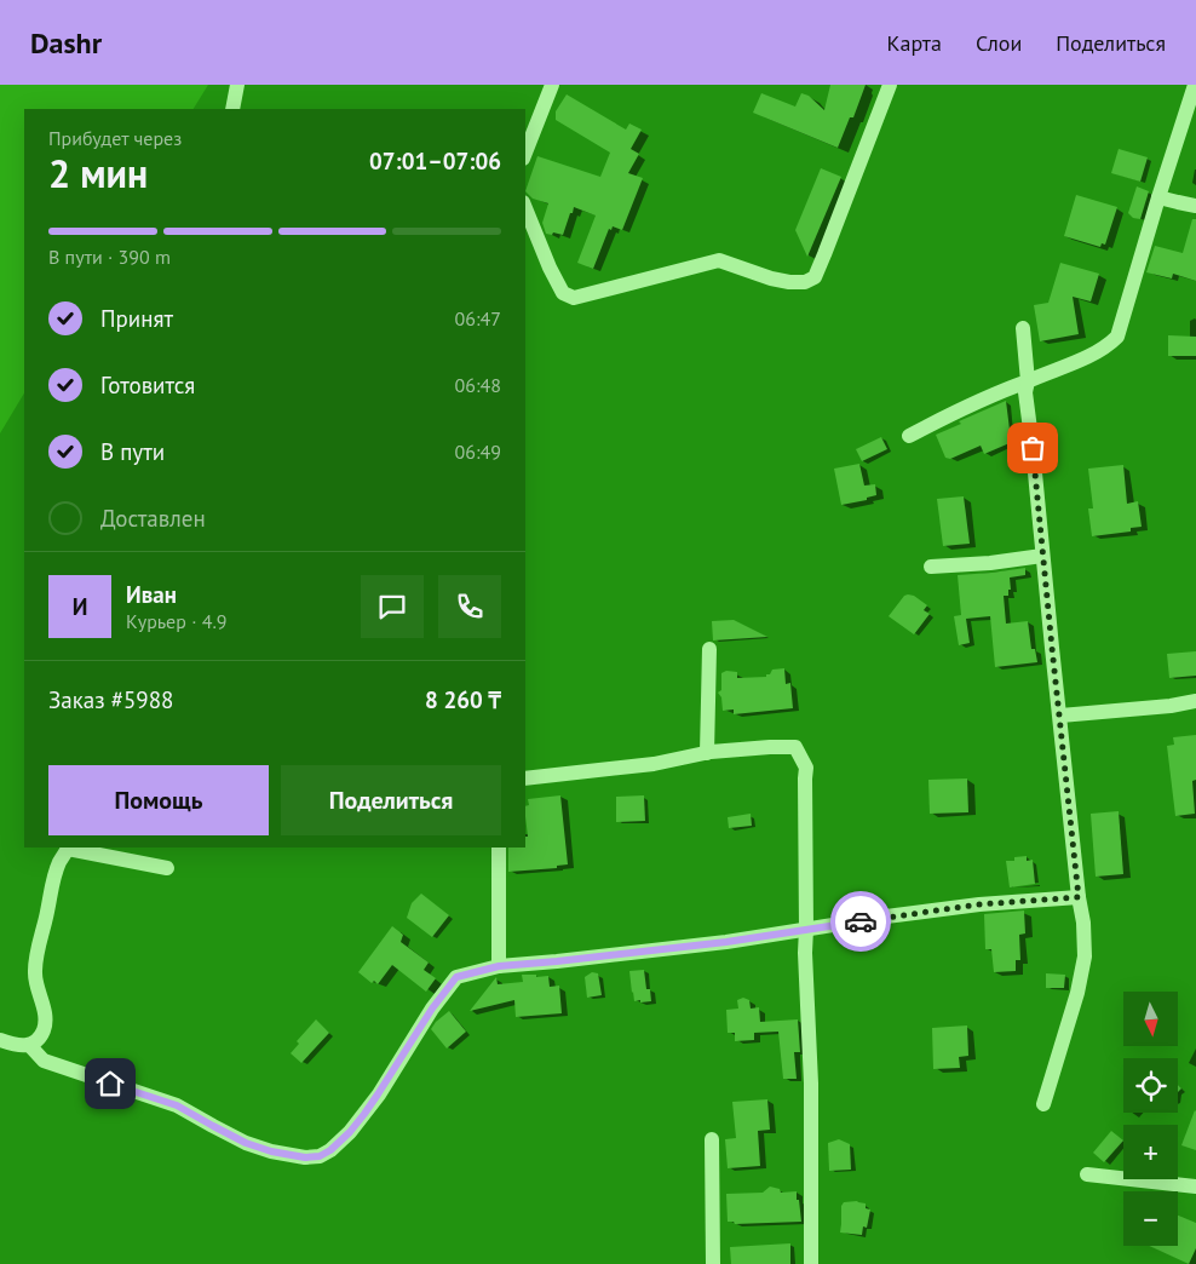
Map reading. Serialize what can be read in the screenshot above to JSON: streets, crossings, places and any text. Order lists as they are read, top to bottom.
{
  "north": "bottom",
  "page": {
    "header": "Dashr",
    "nav": ["Карта", "Слои", "Поделиться"],
    "heading": ["2 мин", "Прибудет через", "07:01–07:06"],
    "panel": [
      "Иван",
      "Курьер · 4.9",
      "Заказ #5988",
      "8 260 ₸"
    ],
    "bar": "В пути · 390 m",
    "list": [
      ["Принят", "06:47"],
      ["Готовится", "06:48"],
      ["В пути", "06:49"],
      "Доставлен"
    ],
    "round": "И",
    "buttons": ["Помощь", "Поделиться"],
    "map_buttons": ["+", "−"]
  }
}
